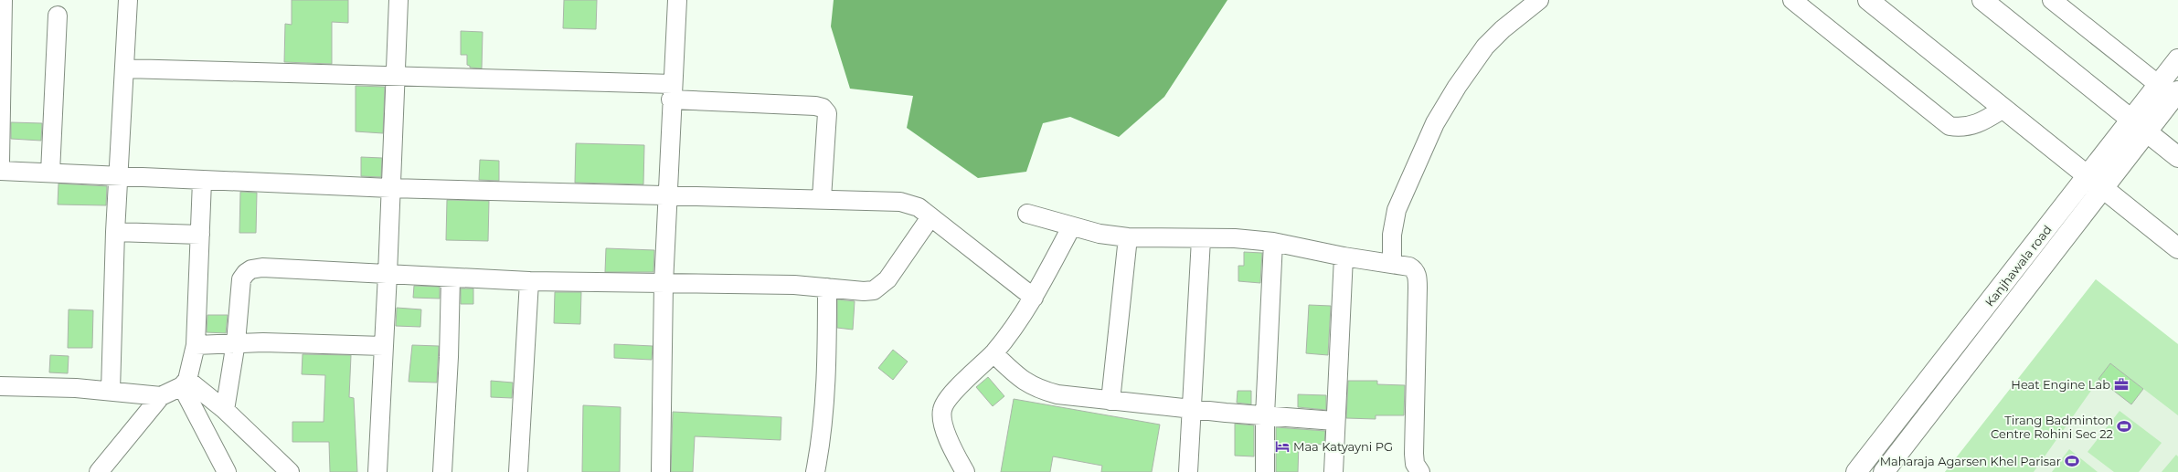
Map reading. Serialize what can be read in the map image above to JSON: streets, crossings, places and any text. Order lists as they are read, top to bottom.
{
  "streets": {
    "main road": ["Kanjhawala road"]
  },
  "places": {
    "office": ["Heat Engine Lab"],
    "sports": ["Tirang Badminton Centre Rohini Sec 22", "Maharaja Agarsen Khel Parisar"],
    "hotel": ["Maa Katyayni PG"]
  }
}
